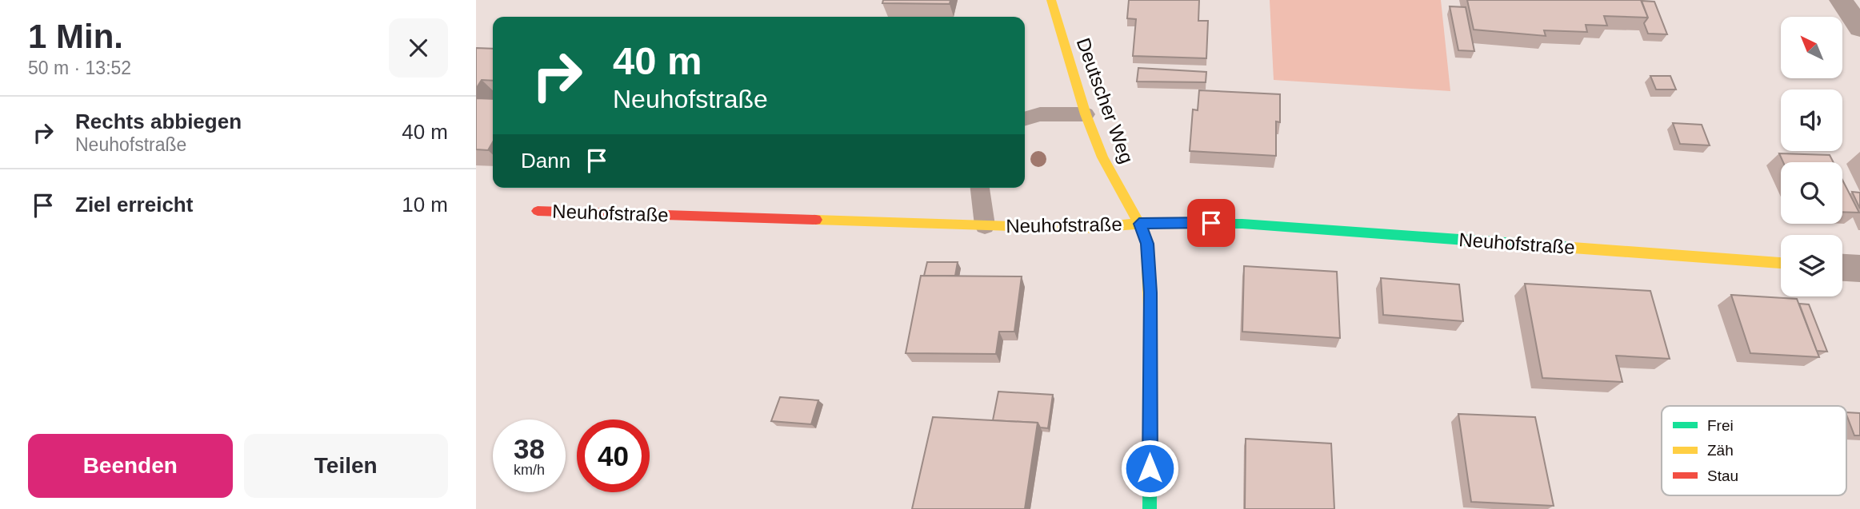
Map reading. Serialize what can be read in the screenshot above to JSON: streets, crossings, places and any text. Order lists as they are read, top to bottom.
{
  "streets": {
    "street": ["Deutscher Weg", "Neuhofstraße"]
  },
  "crossings": [
    ["Deutscher Weg", "Neuhofstraße"]
  ],
  "legend": ["Frei", "Zäh", "Stau"],
  "north": "top left",
  "page": {
    "heading": ["1 Min.", "50 m · 13:52"],
    "turn": ["40 m", "Neuhofstraße"],
    "list": [
      {
        "name": "Rechts abbiegen",
        "note": "Neuhofstraße",
        "value": "40 m"
      },
      {
        "name": "Ziel erreicht",
        "value": "10 m"
      }
    ],
    "then": "Dann",
    "speed": "38 km/h",
    "limit": "40",
    "buttons": ["Beenden", "Teilen"]
  }
}
